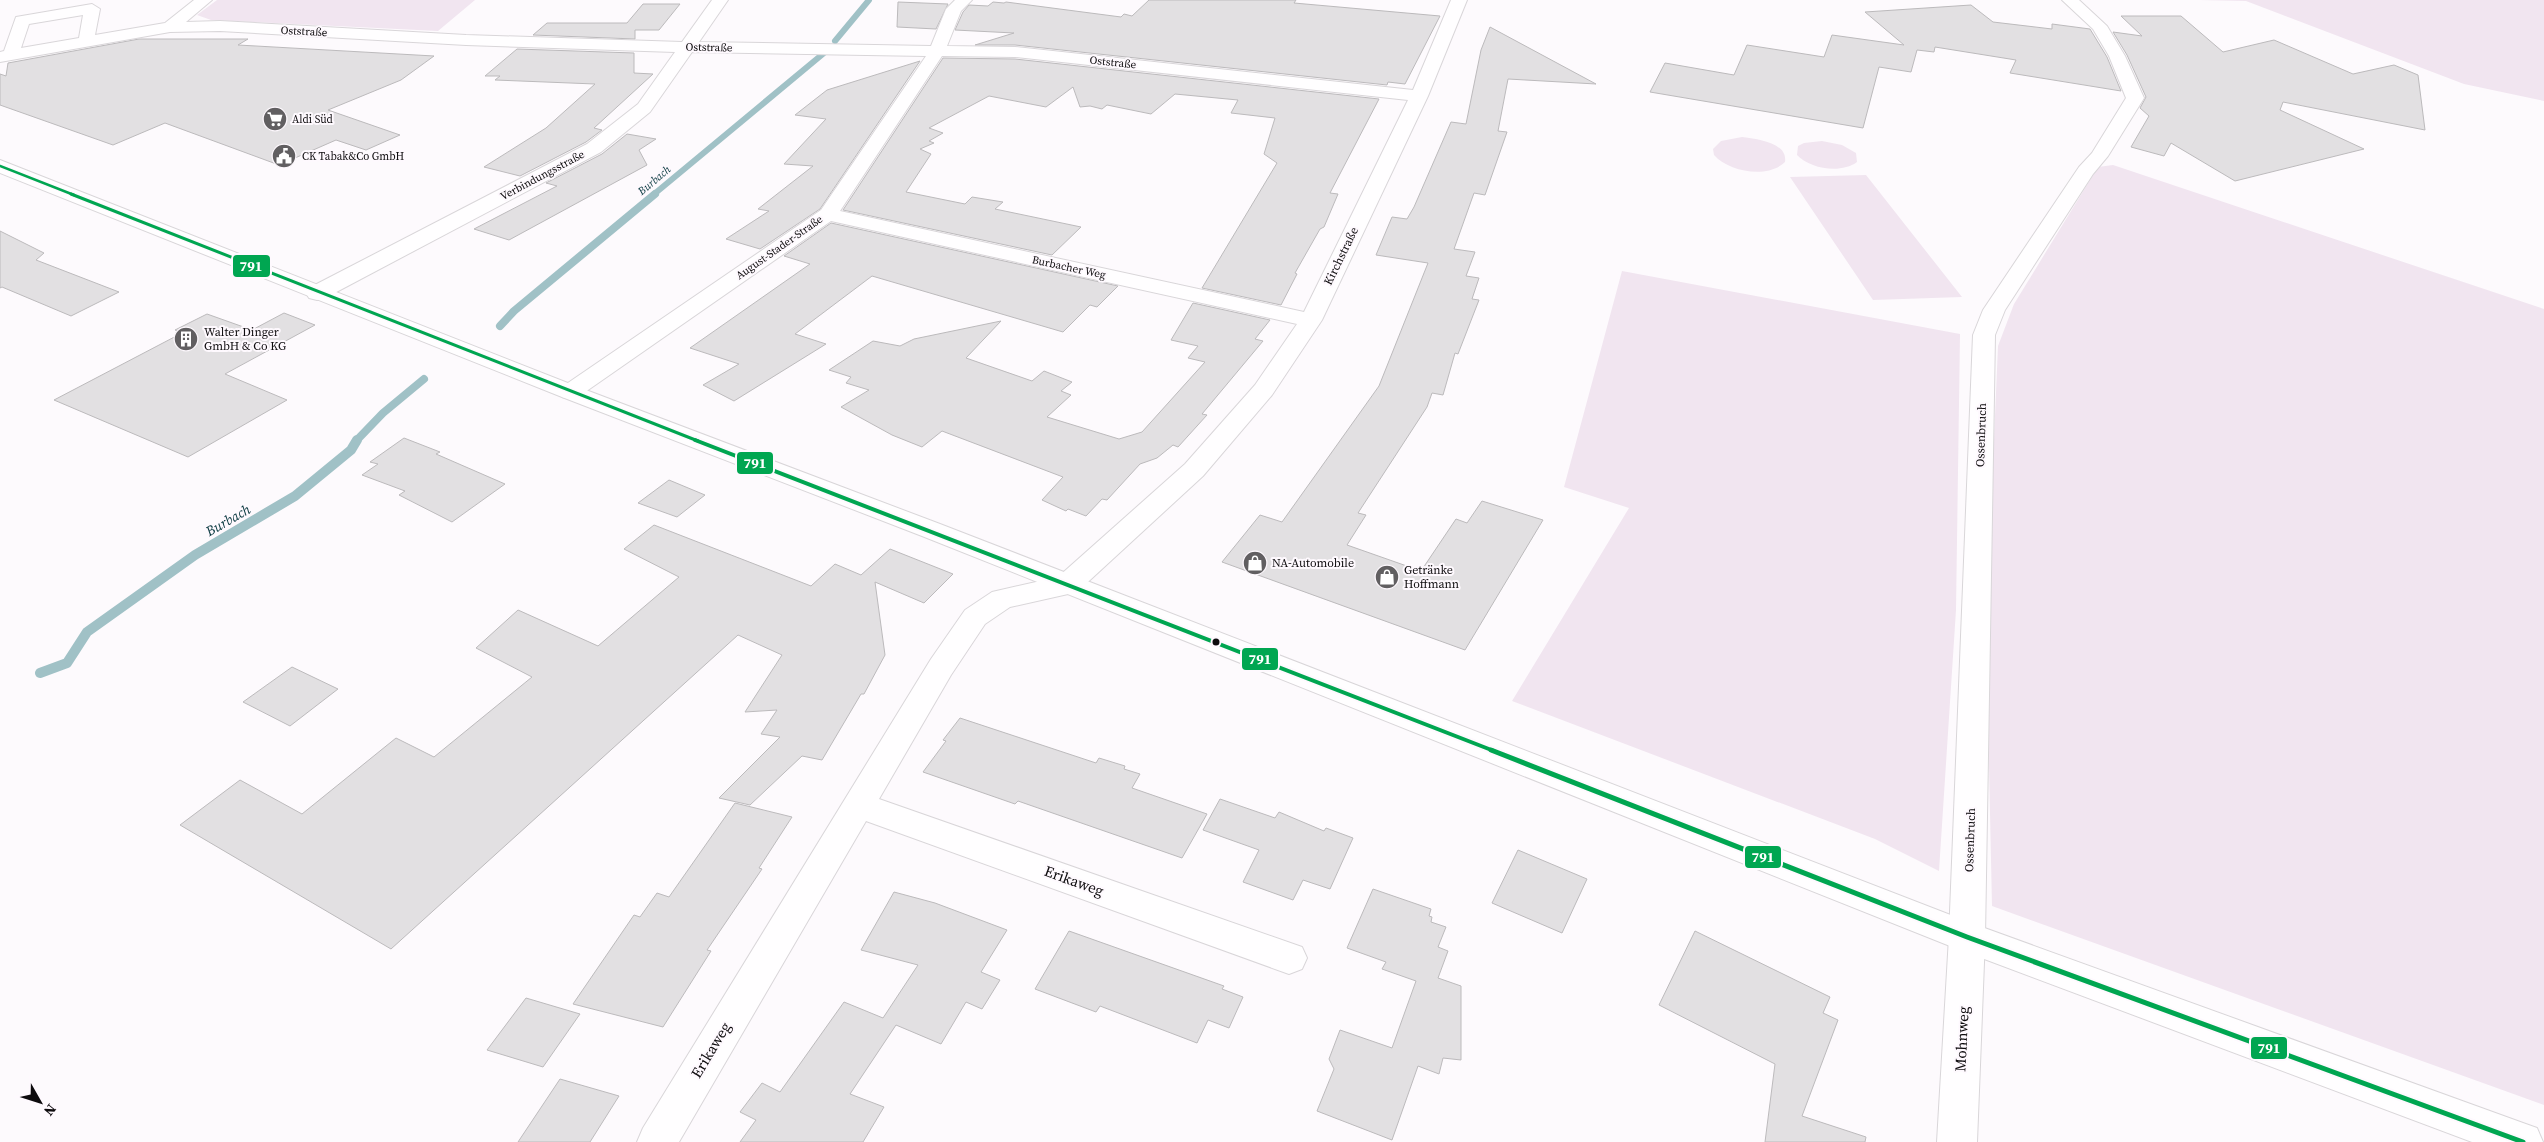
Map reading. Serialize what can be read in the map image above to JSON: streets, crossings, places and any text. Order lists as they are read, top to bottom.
{
  "streets": {
    "street": [
      "Oststraße",
      "Verbindungsstraße",
      "August-Stader-Straße",
      "Kirchstraße",
      "Burbacher Weg",
      "Ossenbruch",
      "Erikaweg",
      "Mohnweg"
    ]
  },
  "crossings": [
    ["Oststraße", "Verbindungsstraße"],
    ["Oststraße", "August-Stader-Straße"],
    ["Oststraße", "Kirchstraße"],
    ["August-Stader-Straße", "Burbacher Weg"],
    ["Kirchstraße", "Burbacher Weg"],
    ["Kirchstraße", "Erikaweg"],
    ["Ossenbruch", "Mohnweg"]
  ],
  "water": ["Burbach"],
  "places": {
    "supermarket": ["Aldi Süd"],
    "public building": ["CK Tabak&Co GmbH"],
    "building": ["Walter Dinger GmbH & Co KG"],
    "shop": ["NA-Automobile", "Getränke Hoffmann"]
  },
  "lines": ["transit line 791"],
  "north": "bottom right"
}
